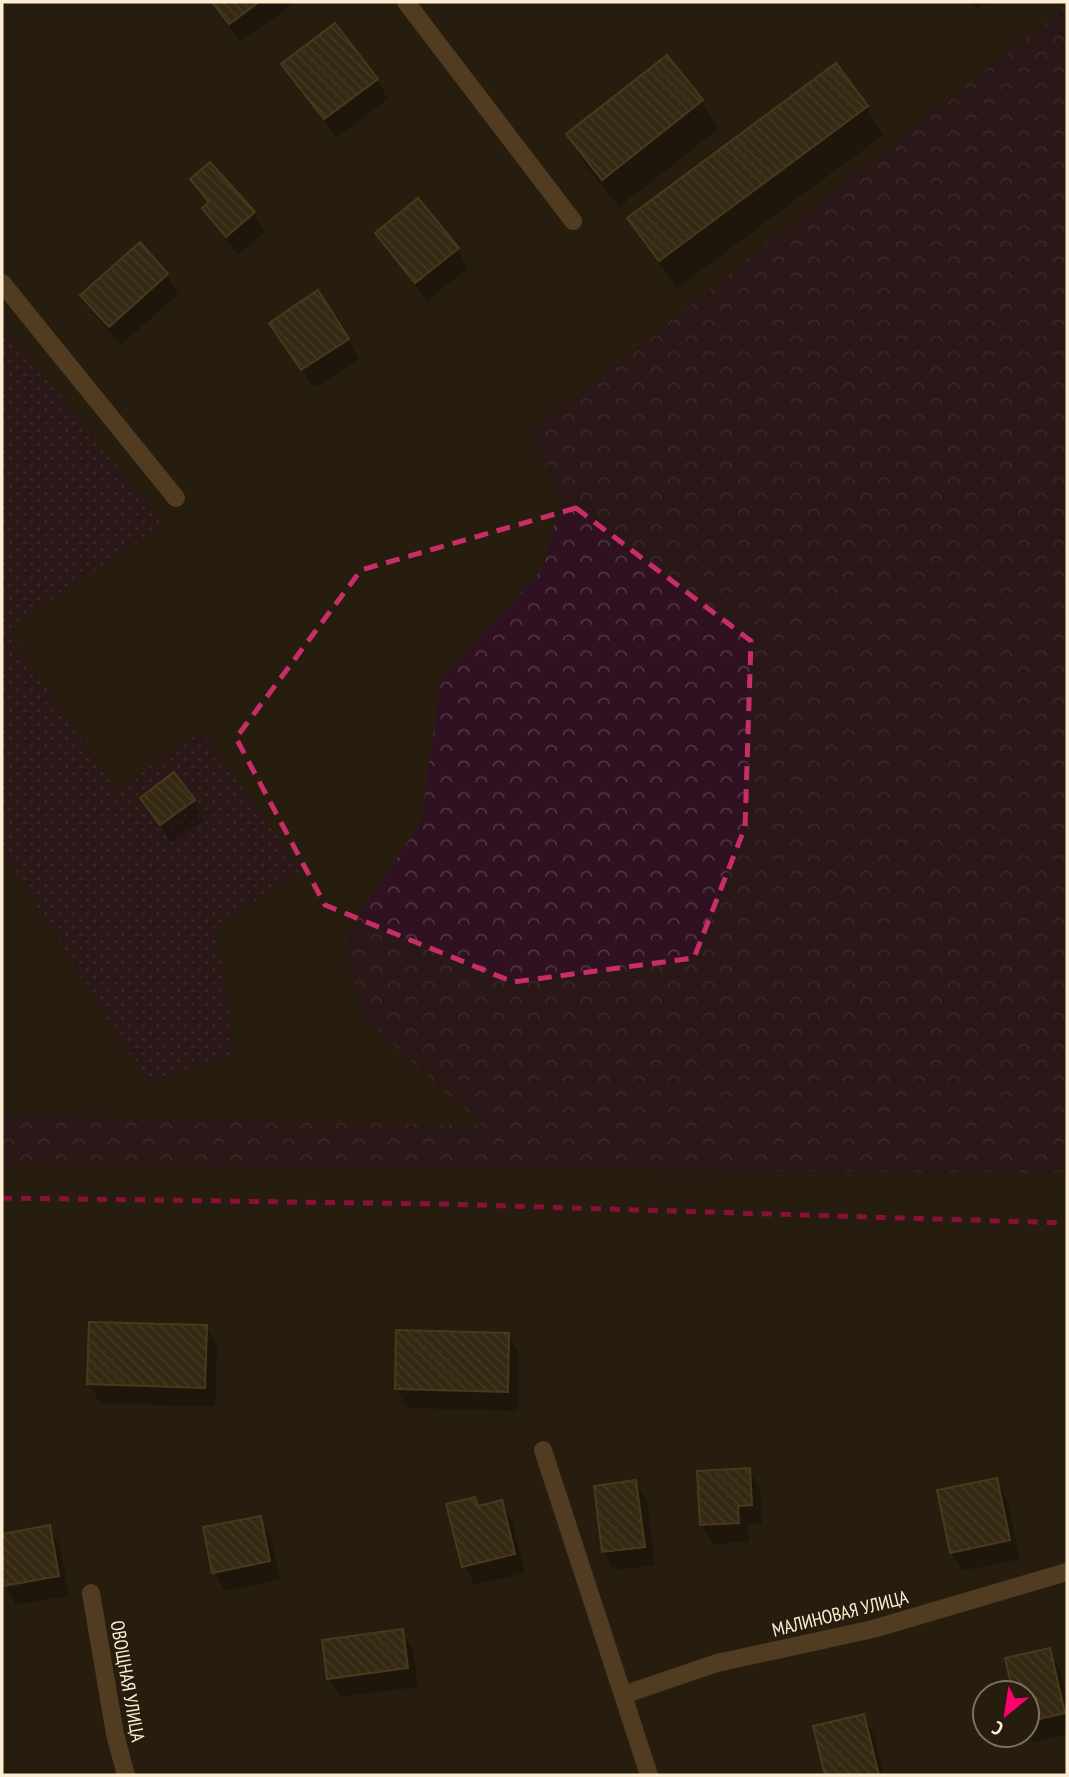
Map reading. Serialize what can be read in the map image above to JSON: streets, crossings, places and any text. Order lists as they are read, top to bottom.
{
  "streets": {
    "street": ["МАЛИНОВАЯ УЛИЦА", "ОВОЩНАЯ УЛИЦА"]
  },
  "north": "bottom left"
}
